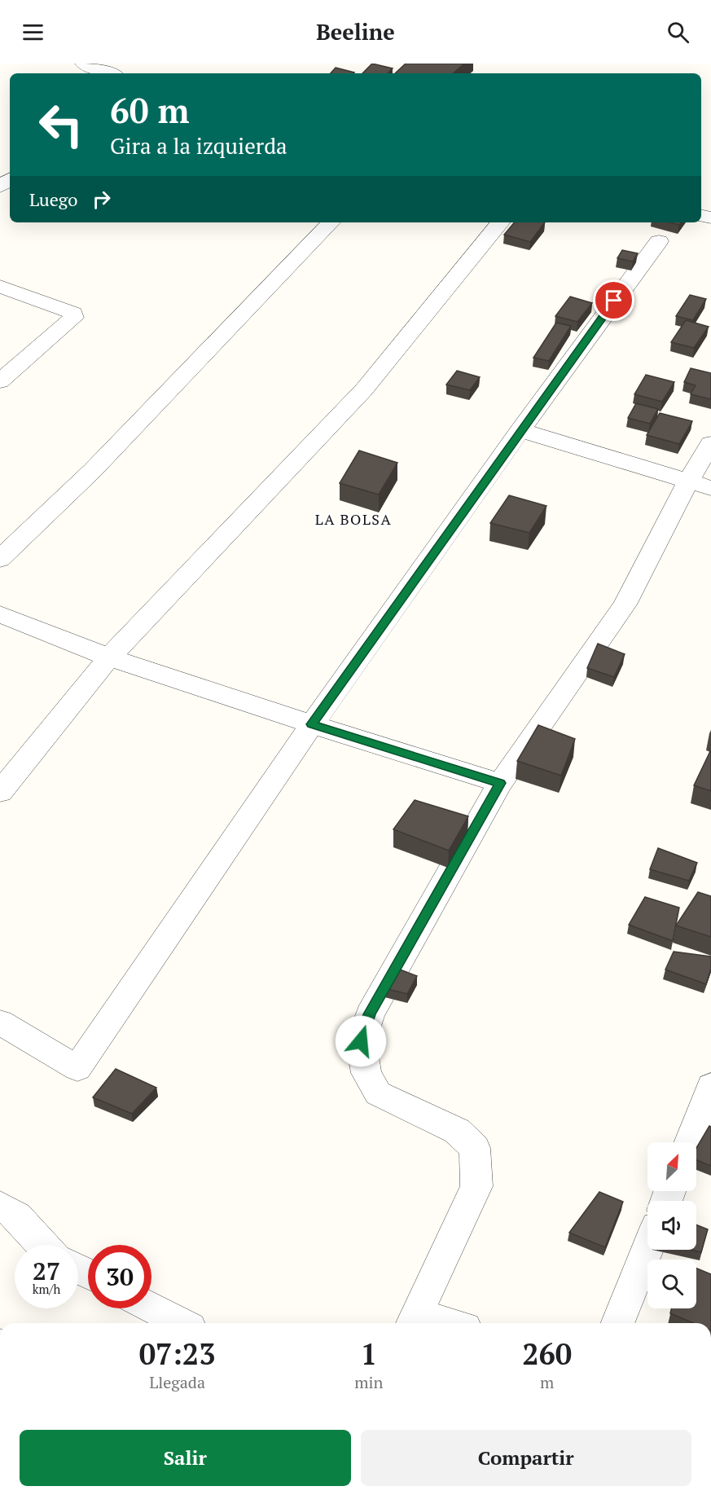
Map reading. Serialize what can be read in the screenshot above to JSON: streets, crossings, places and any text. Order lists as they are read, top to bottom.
{
  "districts": ["LA BOLSA"],
  "north": "top right",
  "page": {
    "header": "Beeline",
    "turn": ["60 m", "Gira a la izquierda"],
    "then": "Luego",
    "speed": "27 km/h",
    "limit": "30",
    "eta": [
      "07:23",
      "Llegada",
      "1",
      "min",
      "260",
      "m"
    ],
    "buttons": ["Salir", "Compartir"]
  }
}
